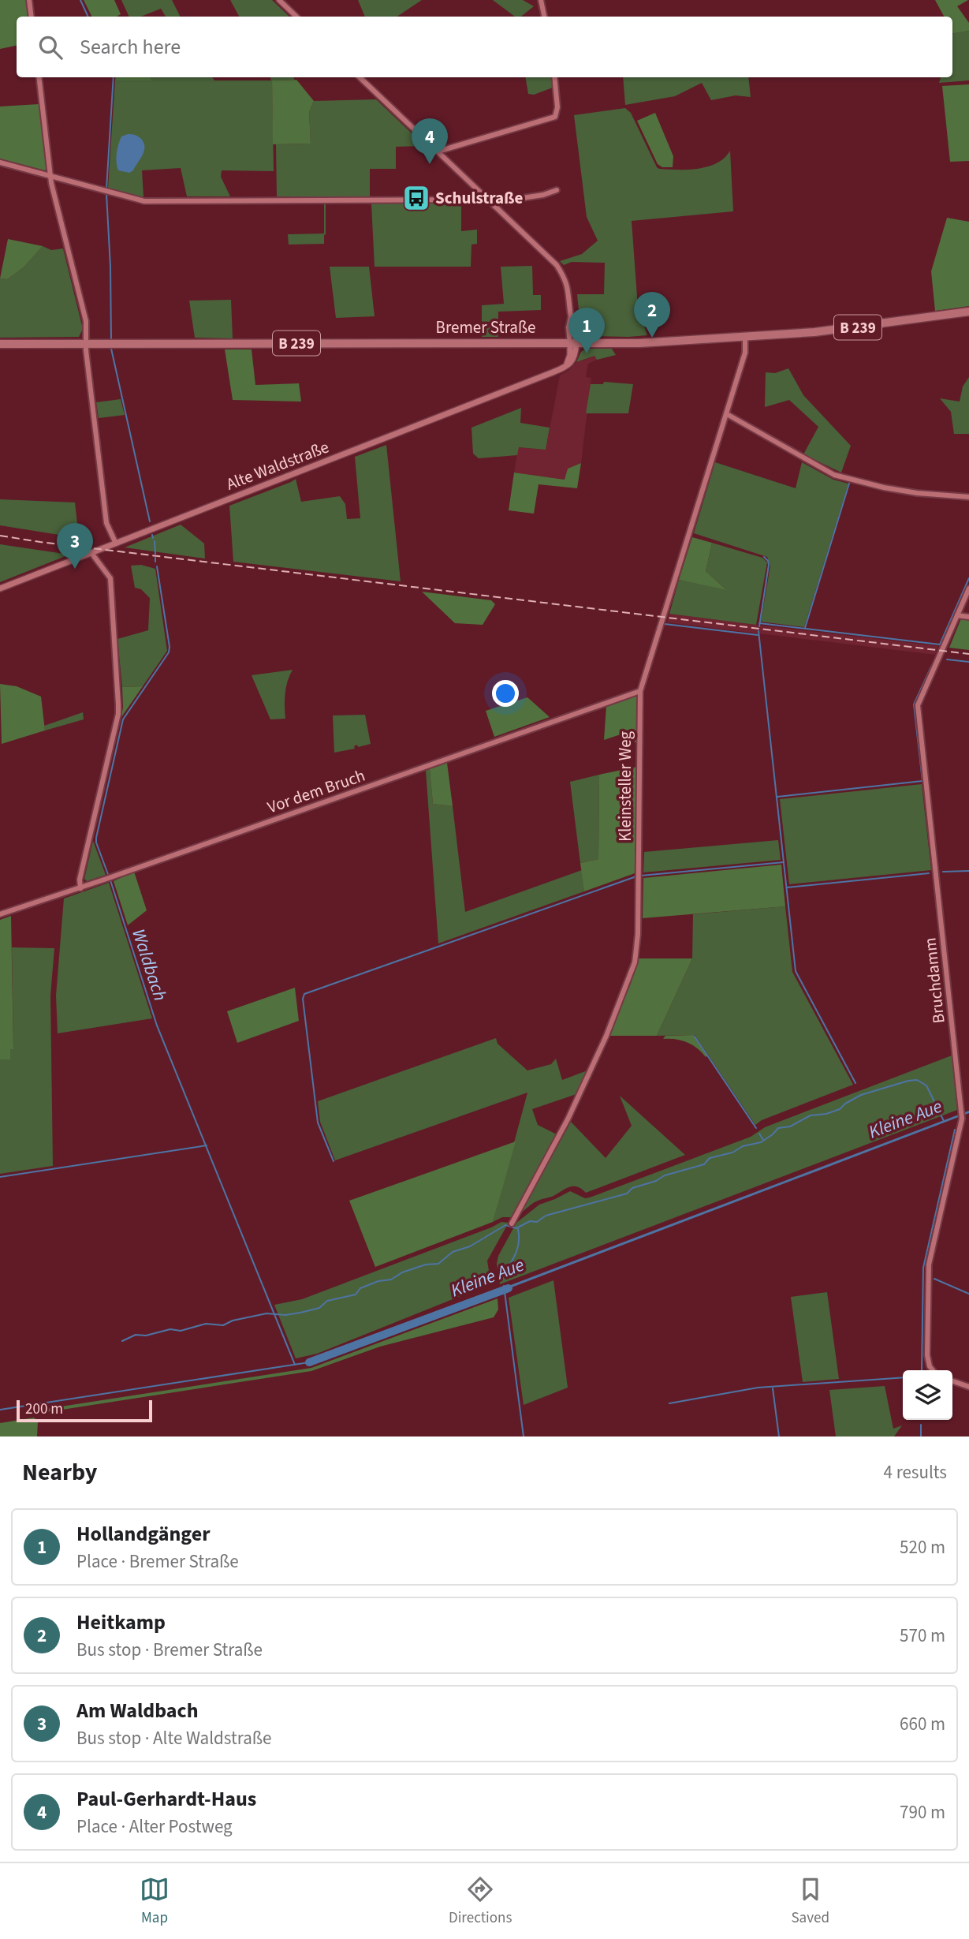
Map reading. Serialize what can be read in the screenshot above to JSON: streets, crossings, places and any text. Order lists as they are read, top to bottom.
{
  "streets": {
    "main road": ["Bremer Straße", "B 239"],
    "street": [
      "Alte Waldstraße",
      "Kleinsteller Weg",
      "Vor dem Bruch",
      "Bruchdamm"
    ]
  },
  "crossings": [
    ["Bremer Straße", "Alte Waldstraße"],
    ["Bremer Straße", "Kleinsteller Weg"],
    ["Kleinsteller Weg", "Vor dem Bruch"]
  ],
  "water": ["Waldbach", "Kleine Aue"],
  "places": {
    "bus stop": ["Schulstraße"]
  },
  "scale_bar": "200 m",
  "page": {
    "search": "Search here",
    "pins": [
      "4",
      "2",
      "1",
      "3"
    ],
    "scale": "200 m",
    "heading": ["Nearby", "4 results"],
    "list": [
      {
        "mark": "1",
        "name": "Hollandgänger",
        "note": "Place · Bremer Straße",
        "value": "520 m"
      },
      {
        "mark": "2",
        "name": "Heitkamp",
        "note": "Bus stop · Bremer Straße",
        "value": "570 m"
      },
      {
        "mark": "3",
        "name": "Am Waldbach",
        "note": "Bus stop · Alte Waldstraße",
        "value": "660 m"
      },
      {
        "mark": "4",
        "name": "Paul-Gerhardt-Haus",
        "note": "Place · Alter Postweg",
        "value": "790 m"
      }
    ],
    "nav": ["Map", "Directions", "Saved"]
  }
}
